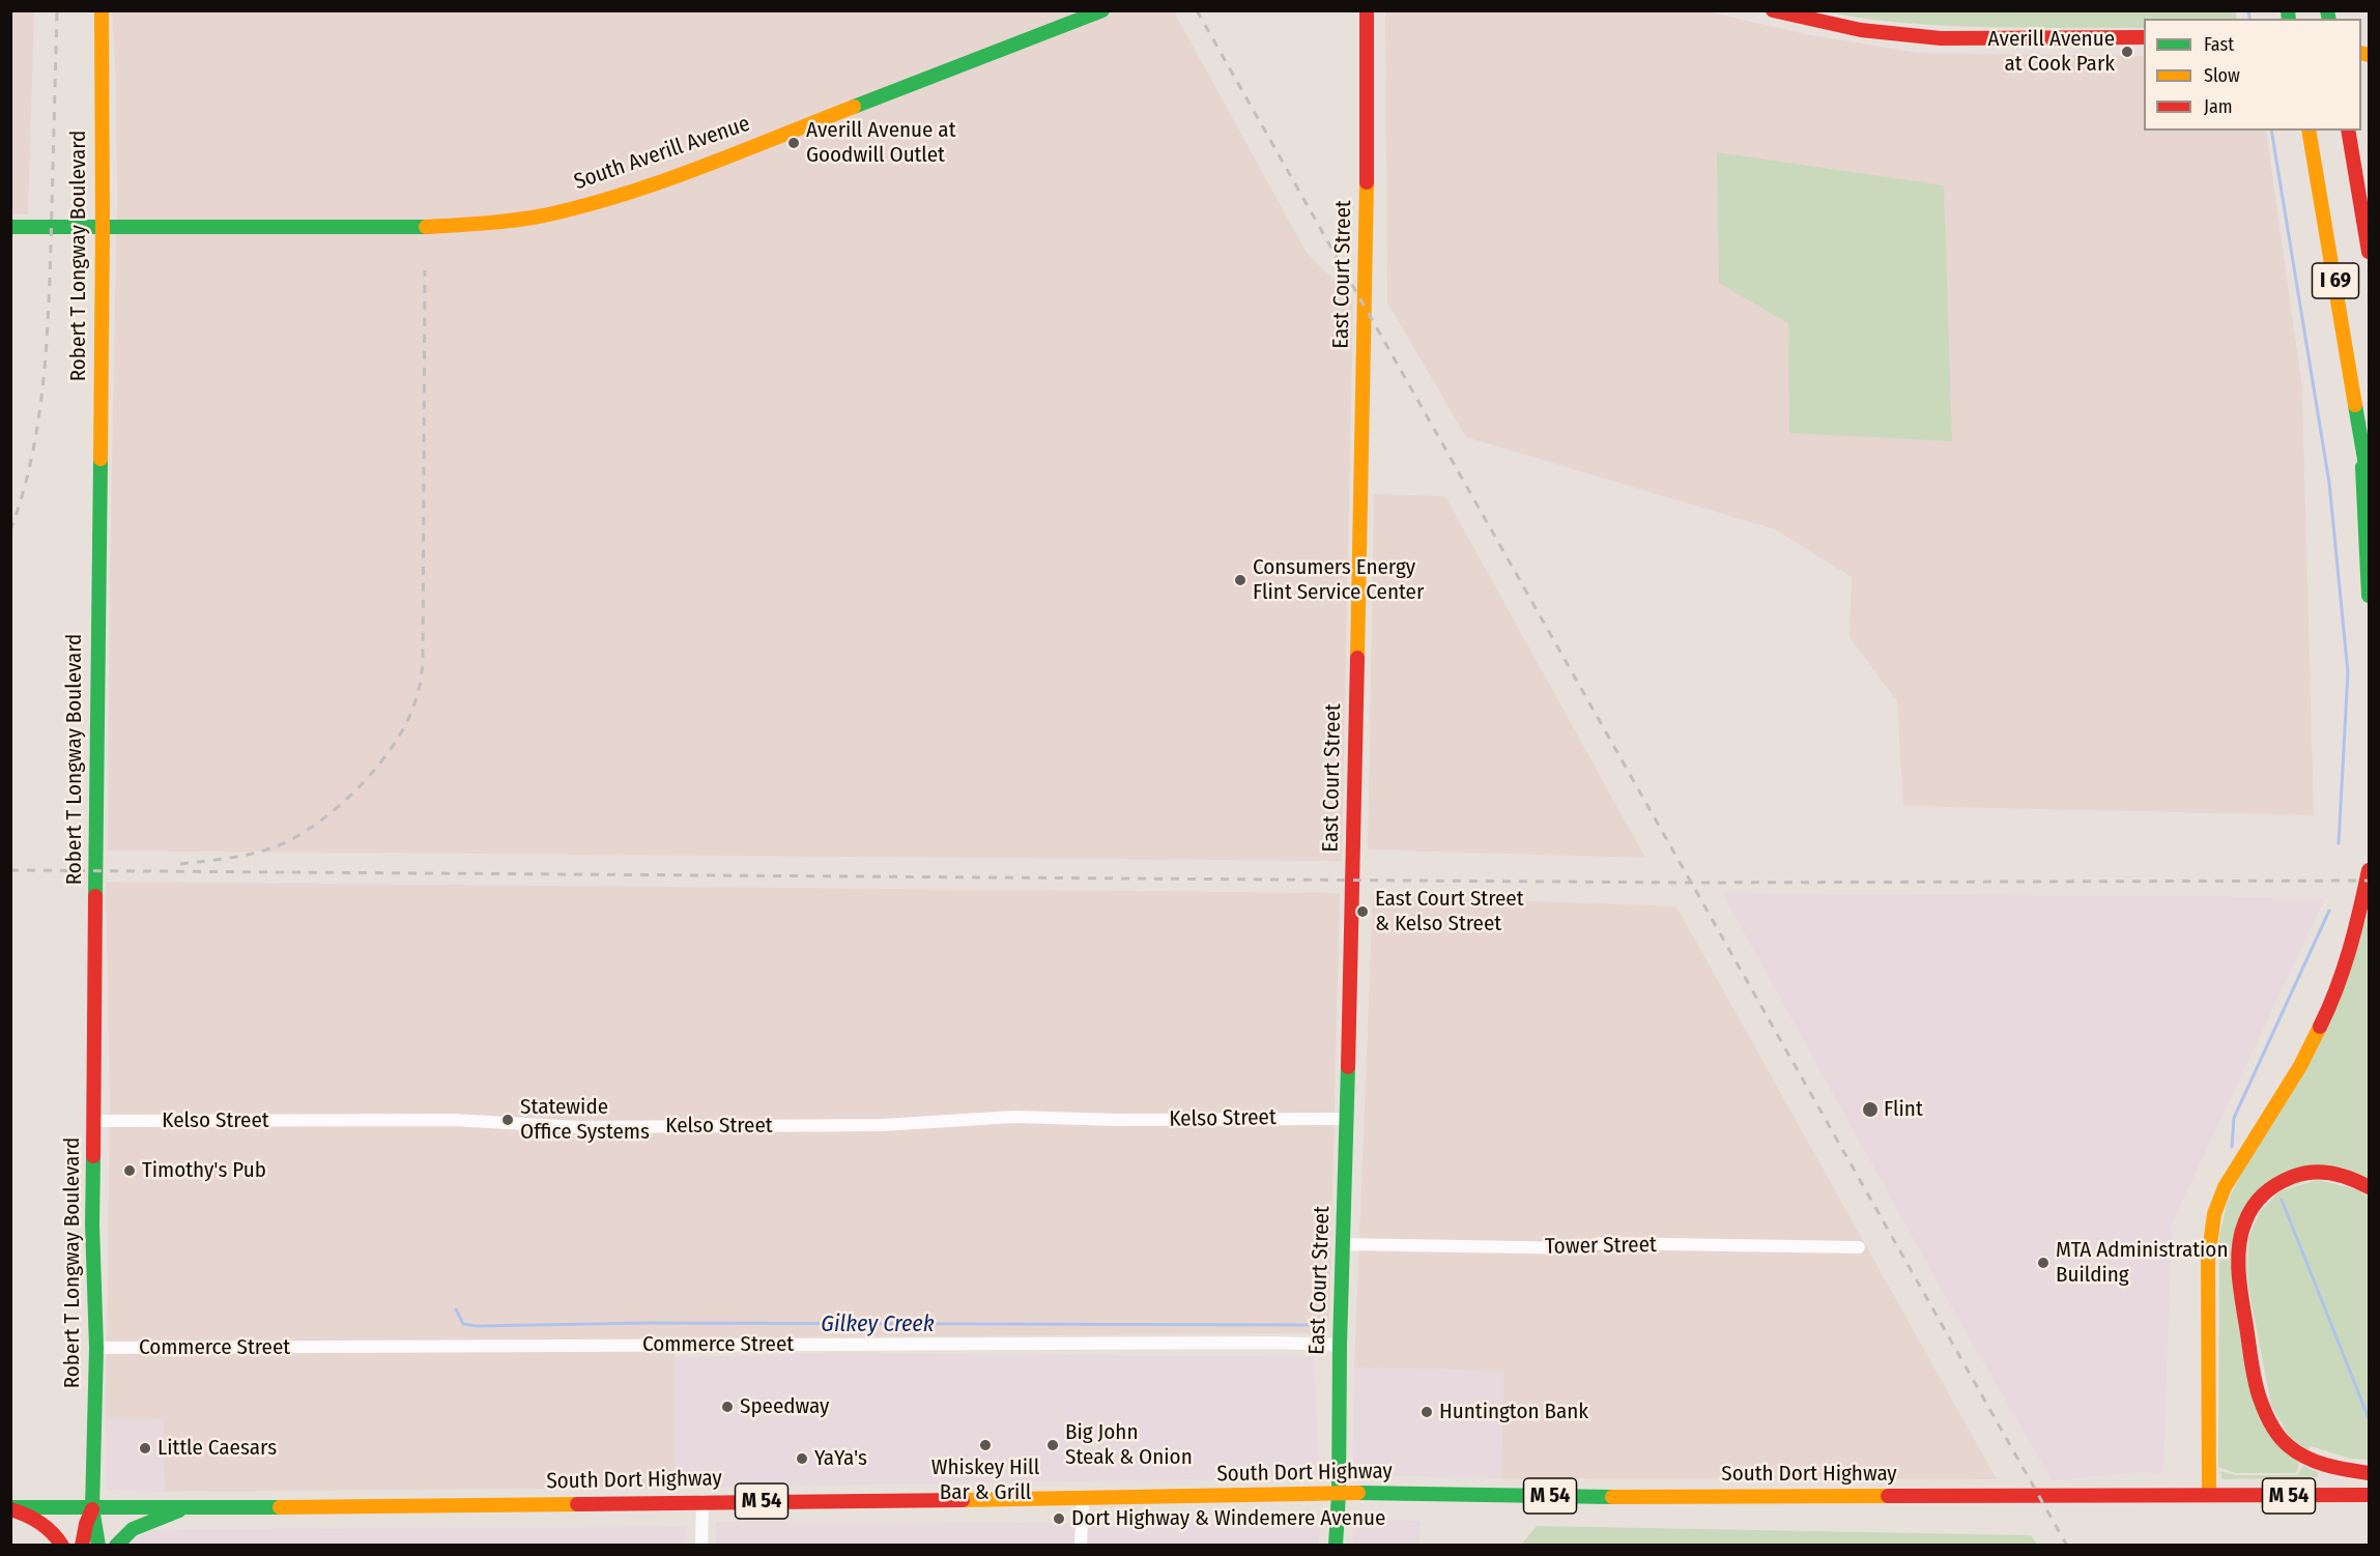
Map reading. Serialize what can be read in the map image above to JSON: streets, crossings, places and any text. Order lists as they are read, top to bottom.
{
  "streets": {
    "main road": [
      "South Averill Avenue",
      "Robert T Longway Boulevard",
      "East Court Street",
      "I 69",
      "South Dort Highway",
      "M 54"
    ],
    "street": ["Kelso Street", "Tower Street", "Commerce Street"]
  },
  "crossings": [
    ["South Averill Avenue", "Robert T Longway Boulevard"],
    ["Robert T Longway Boulevard", "Kelso Street"],
    ["Robert T Longway Boulevard", "Commerce Street"],
    ["Robert T Longway Boulevard", "South Dort Highway"],
    ["Robert T Longway Boulevard", "M 54"],
    ["East Court Street", "Kelso Street"],
    ["East Court Street", "Tower Street"],
    ["East Court Street", "Commerce Street"],
    ["East Court Street", "South Dort Highway"],
    ["South Dort Highway", "M 54"]
  ],
  "water": ["Gilkey Creek"],
  "places": [
    "Averill Avenue at Cook Park",
    "Averill Avenue at Goodwill Outlet",
    "Consumers Energy Flint Service Center",
    "East Court Street & Kelso Street",
    "Flint",
    "Statewide Office Systems",
    "Timothy's Pub",
    "MTA Administration Building",
    "Speedway",
    "Huntington Bank",
    "Whiskey Hill Bar & Grill",
    "Big John Steak & Onion",
    "Little Caesars",
    "YaYa's",
    "Dort Highway & Windemere Avenue"
  ],
  "legend": ["Fast", "Slow", "Jam"]
}
